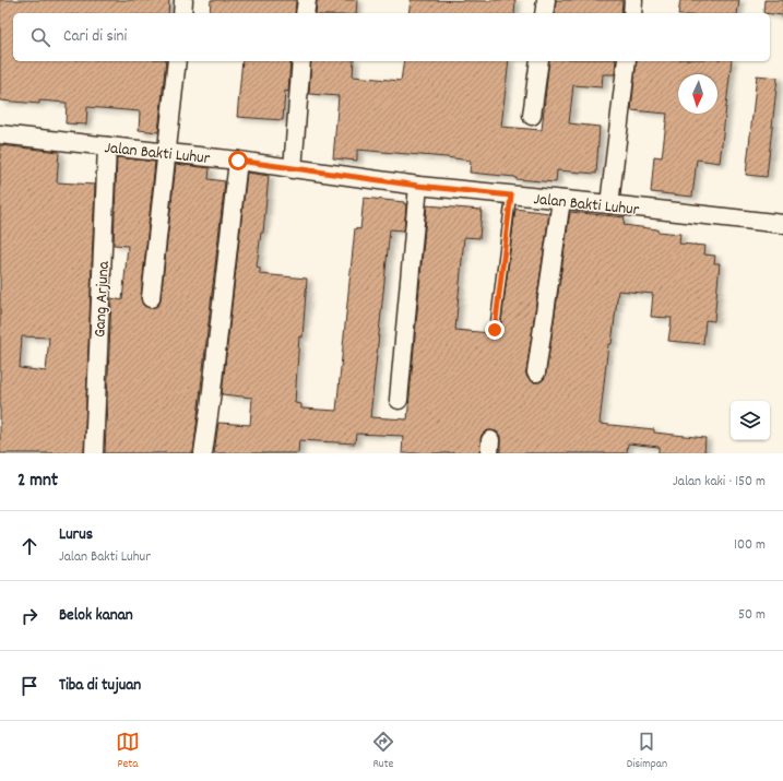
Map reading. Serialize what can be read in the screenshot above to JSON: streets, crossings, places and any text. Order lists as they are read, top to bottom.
{
  "streets": {
    "street": ["Jalan Bakti Luhur", "Gang Arjuna"]
  },
  "crossings": [
    ["Jalan Bakti Luhur", "Gang Arjuna"]
  ],
  "north": "bottom",
  "page": {
    "search": "Cari di sini",
    "heading": ["2 mnt", "Jalan kaki · 150 m"],
    "list": [
      ["Lurus", "Jalan Bakti Luhur", "100 m"],
      ["Belok kanan", "50 m"],
      "Tiba di tujuan"
    ],
    "nav": ["Peta", "Rute", "Disimpan"]
  }
}
